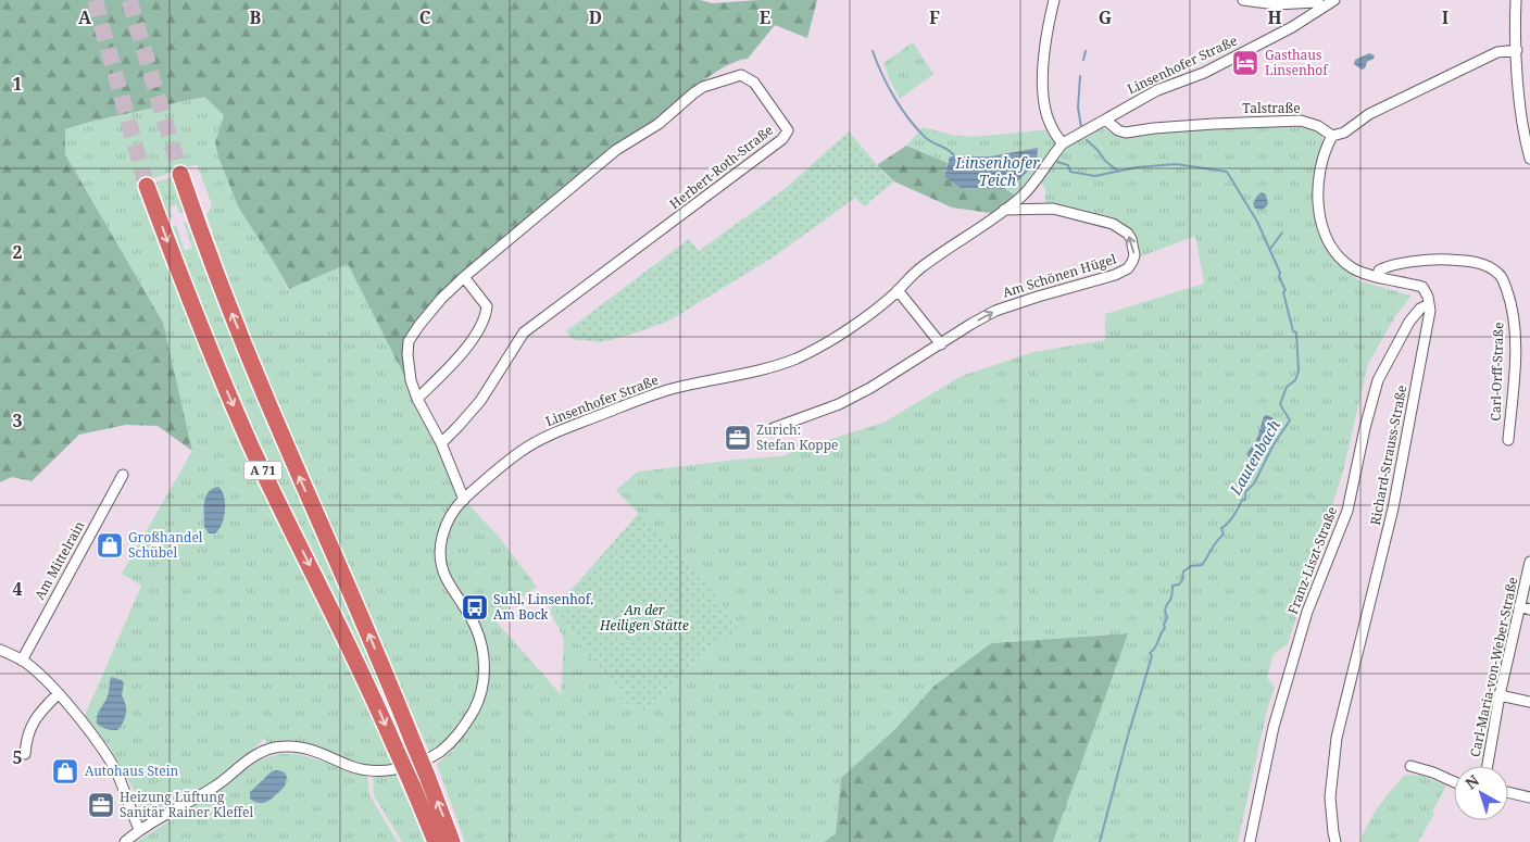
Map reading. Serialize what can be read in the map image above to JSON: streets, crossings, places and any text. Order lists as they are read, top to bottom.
{
  "streets": {
    "highway": ["A 71"],
    "street": [
      "Linsenhofer Straße",
      "Talstraße",
      "Herbert-Roth-Straße",
      "Am Schönen Hügel",
      "Carl-Orff-Straße",
      "Richard-Strauss-Straße",
      "Am Mittelrain",
      "Franz-Liszt-Straße",
      "Carl-Maria-von-Weber-Straße"
    ]
  },
  "crossings": [
    ["Linsenhofer Straße", "Talstraße"],
    ["Linsenhofer Straße", "Herbert-Roth-Straße"],
    ["Linsenhofer Straße", "Am Schönen Hügel"],
    ["Richard-Strauss-Straße", "Franz-Liszt-Straße"]
  ],
  "water": ["Linsenhofer Teich", "Lautenbach"],
  "parks": ["An der Heiligen Stätte"],
  "places": {
    "hotel": ["Gasthaus Linsenhof"],
    "office": ["Zurich: Stefan Koppe", "Heizung Lüftung Sanitär Rainer Kleffel"],
    "shop": ["Großhandel Schübel", "Autohaus Stein"],
    "bus stop": ["Suhl, Linsenhof, Am Bock"]
  },
  "north": "top left",
  "grid": {
    "columns": [
      "A",
      "B",
      "C",
      "D",
      "E",
      "F",
      "G",
      "H",
      "I"
    ],
    "rows": [
      "1",
      "2",
      "3",
      "4",
      "5"
    ]
  }
}
